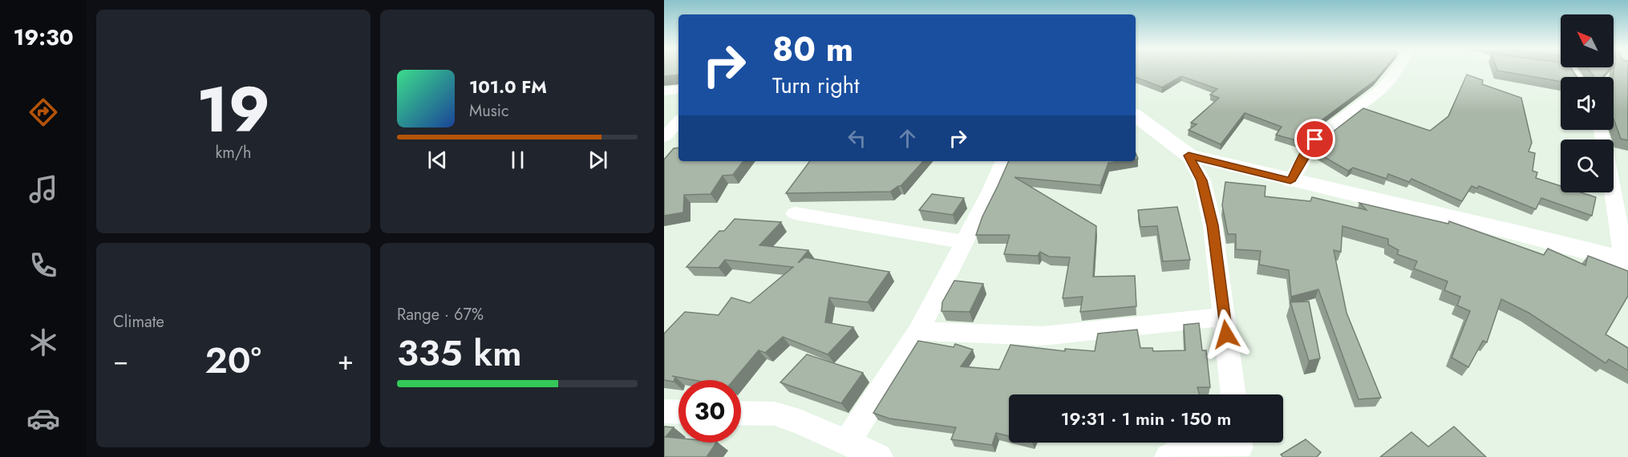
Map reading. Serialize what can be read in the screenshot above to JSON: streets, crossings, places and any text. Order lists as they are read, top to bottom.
{
  "north": "top left",
  "page": {
    "tabs": "19:30",
    "tile": [
      ["19", "km/h"],
      "Climate",
      ["Range · 67%", "335 km"]
    ],
    "turn": ["80 m", "Turn right"],
    "song": ["101.0 FM", "Music"],
    "heat": ["−", "20°", "+"],
    "limit": "30",
    "trip": "19:31 · 1 min · 150 m"
  }
}
